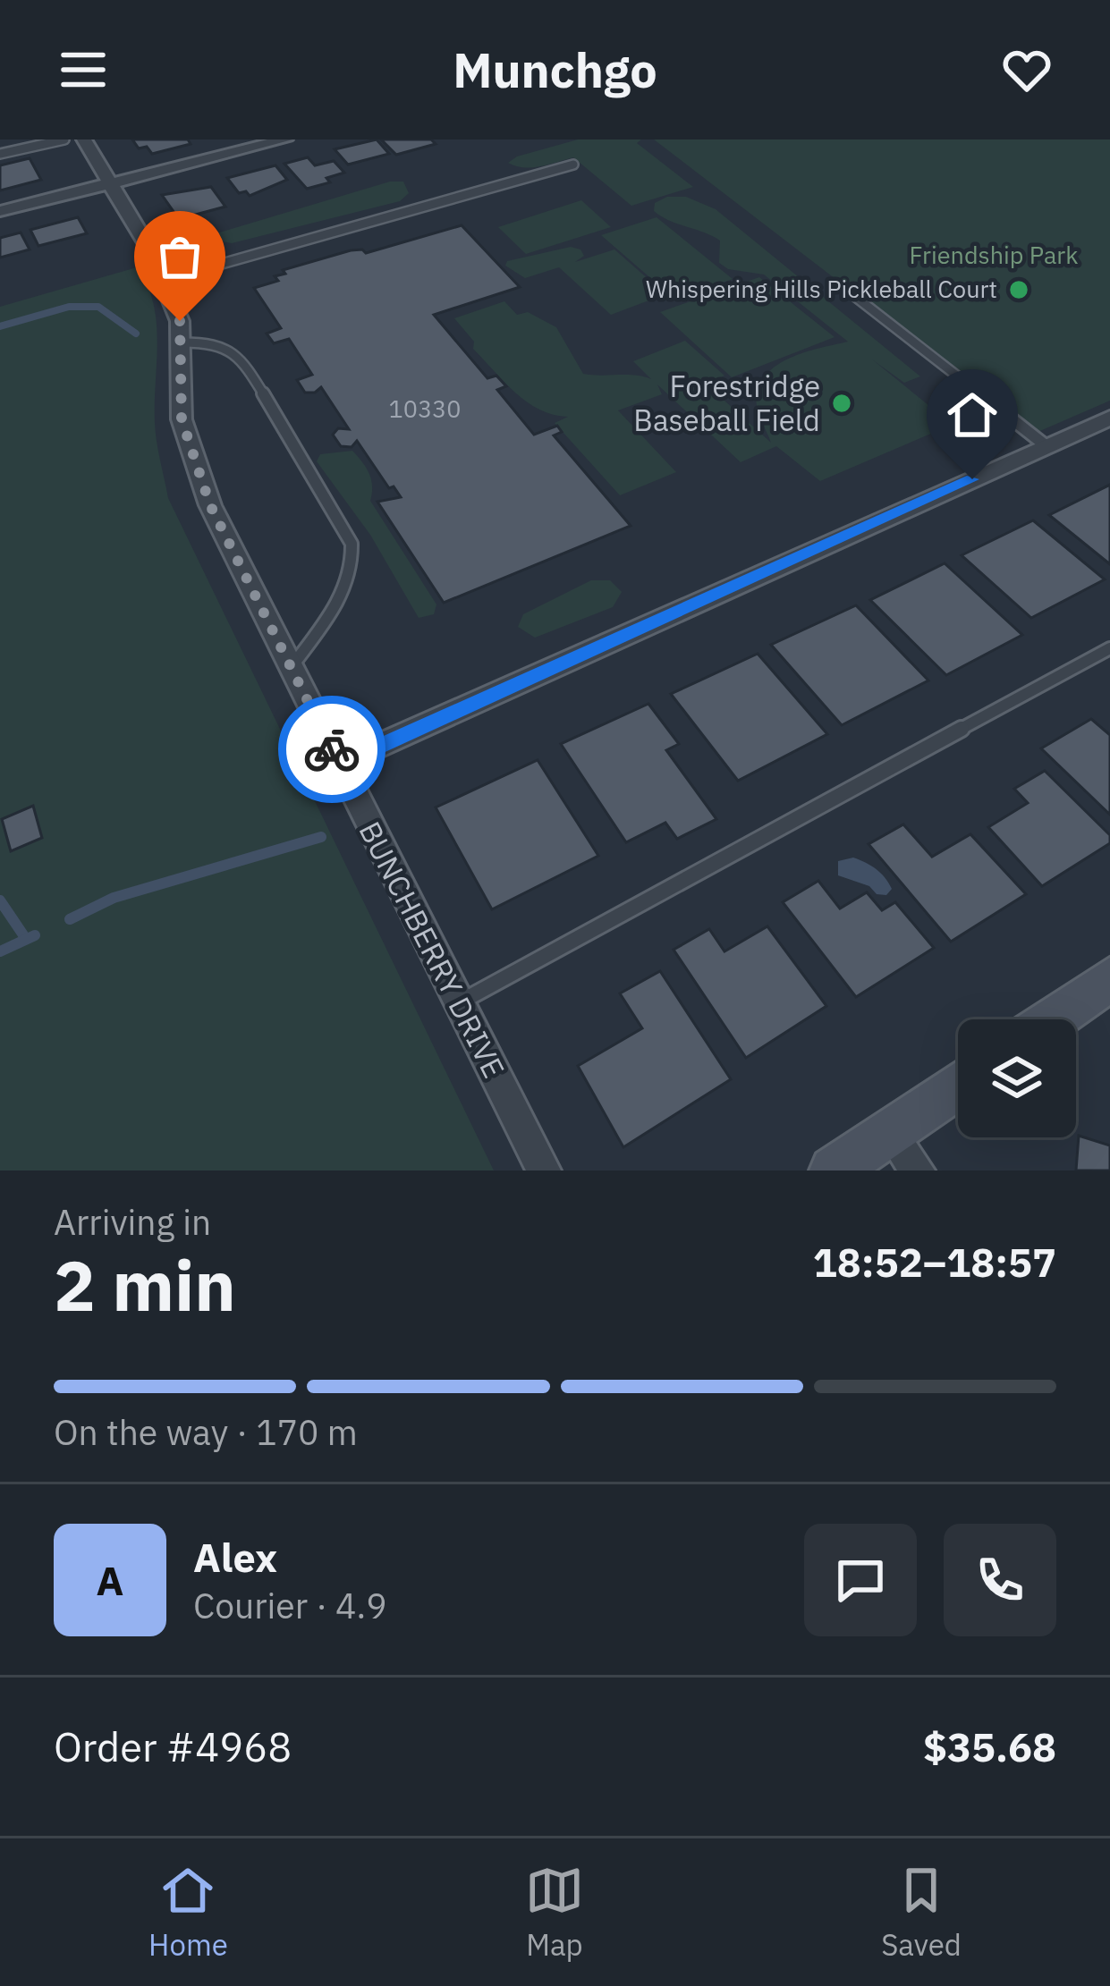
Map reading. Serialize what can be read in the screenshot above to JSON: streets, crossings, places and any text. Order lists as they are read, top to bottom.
{
  "streets": {
    "street": ["BUNCHBERRY DRIVE"]
  },
  "parks": ["Friendship Park"],
  "places": ["Whispering Hills Pickleball Court", "Forestridge Baseball Field"],
  "house_numbers": ["10330"],
  "page": {
    "header": "Munchgo",
    "heading": ["2 min", "Arriving in", "18:52–18:57"],
    "panel": [
      "Alex",
      "Courier · 4.9",
      "Order #4968",
      "$35.68"
    ],
    "bar": "On the way · 170 m",
    "round": "A",
    "tabs": ["Home", "Map", "Saved"]
  }
}
